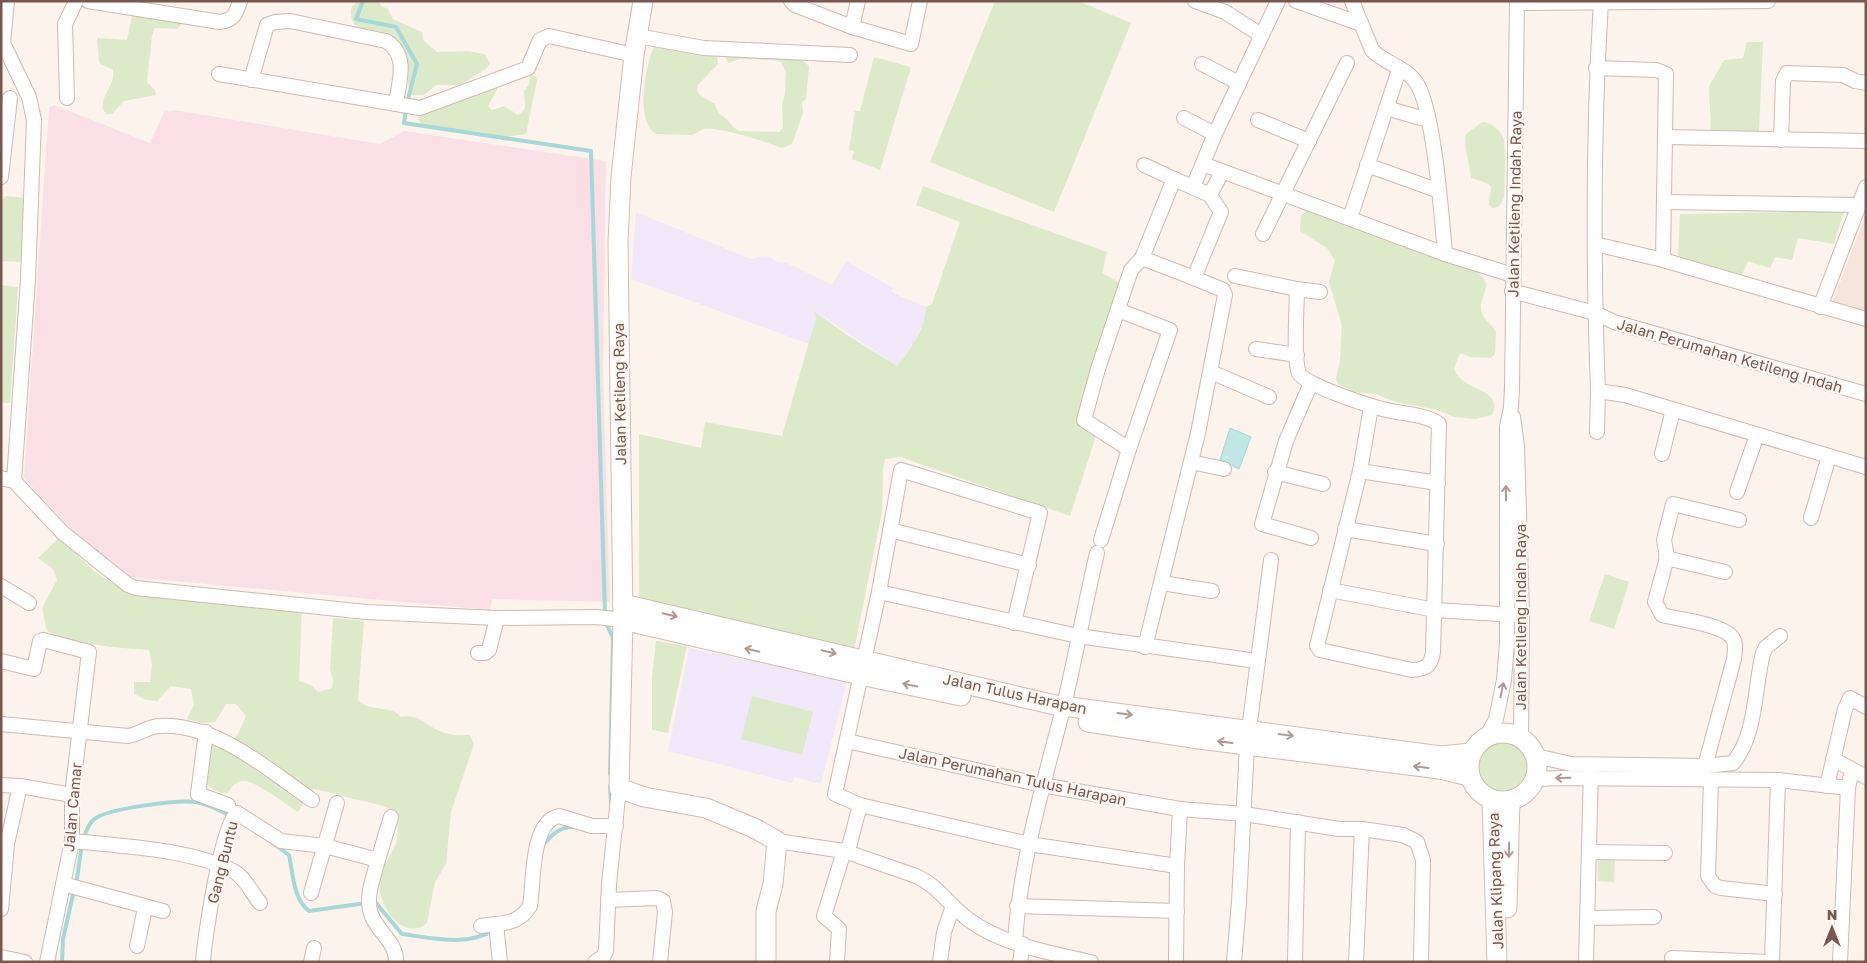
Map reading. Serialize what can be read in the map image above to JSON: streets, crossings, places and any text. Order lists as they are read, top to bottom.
{
  "streets": {
    "main road": ["Jalan Ketileng Raya", "Jalan Tulus Harapan", "Jalan Klipang Raya"],
    "street": [
      "Jalan Ketileng Indah Raya",
      "Jalan Perumahan Ketileng Indah",
      "Jalan Perumahan Tulus Harapan",
      "Jalan Camar",
      "Gang Buntu"
    ]
  },
  "crossings": [
    ["Jalan Ketileng Indah Raya", "Jalan Perumahan Ketileng Indah"],
    ["Jalan Ketileng Indah Raya", "Jalan Tulus Harapan"],
    ["Jalan Ketileng Indah Raya", "Jalan Klipang Raya"],
    ["Jalan Ketileng Raya", "Jalan Tulus Harapan"],
    ["Jalan Tulus Harapan", "Jalan Klipang Raya"]
  ],
  "north": "top"
}
